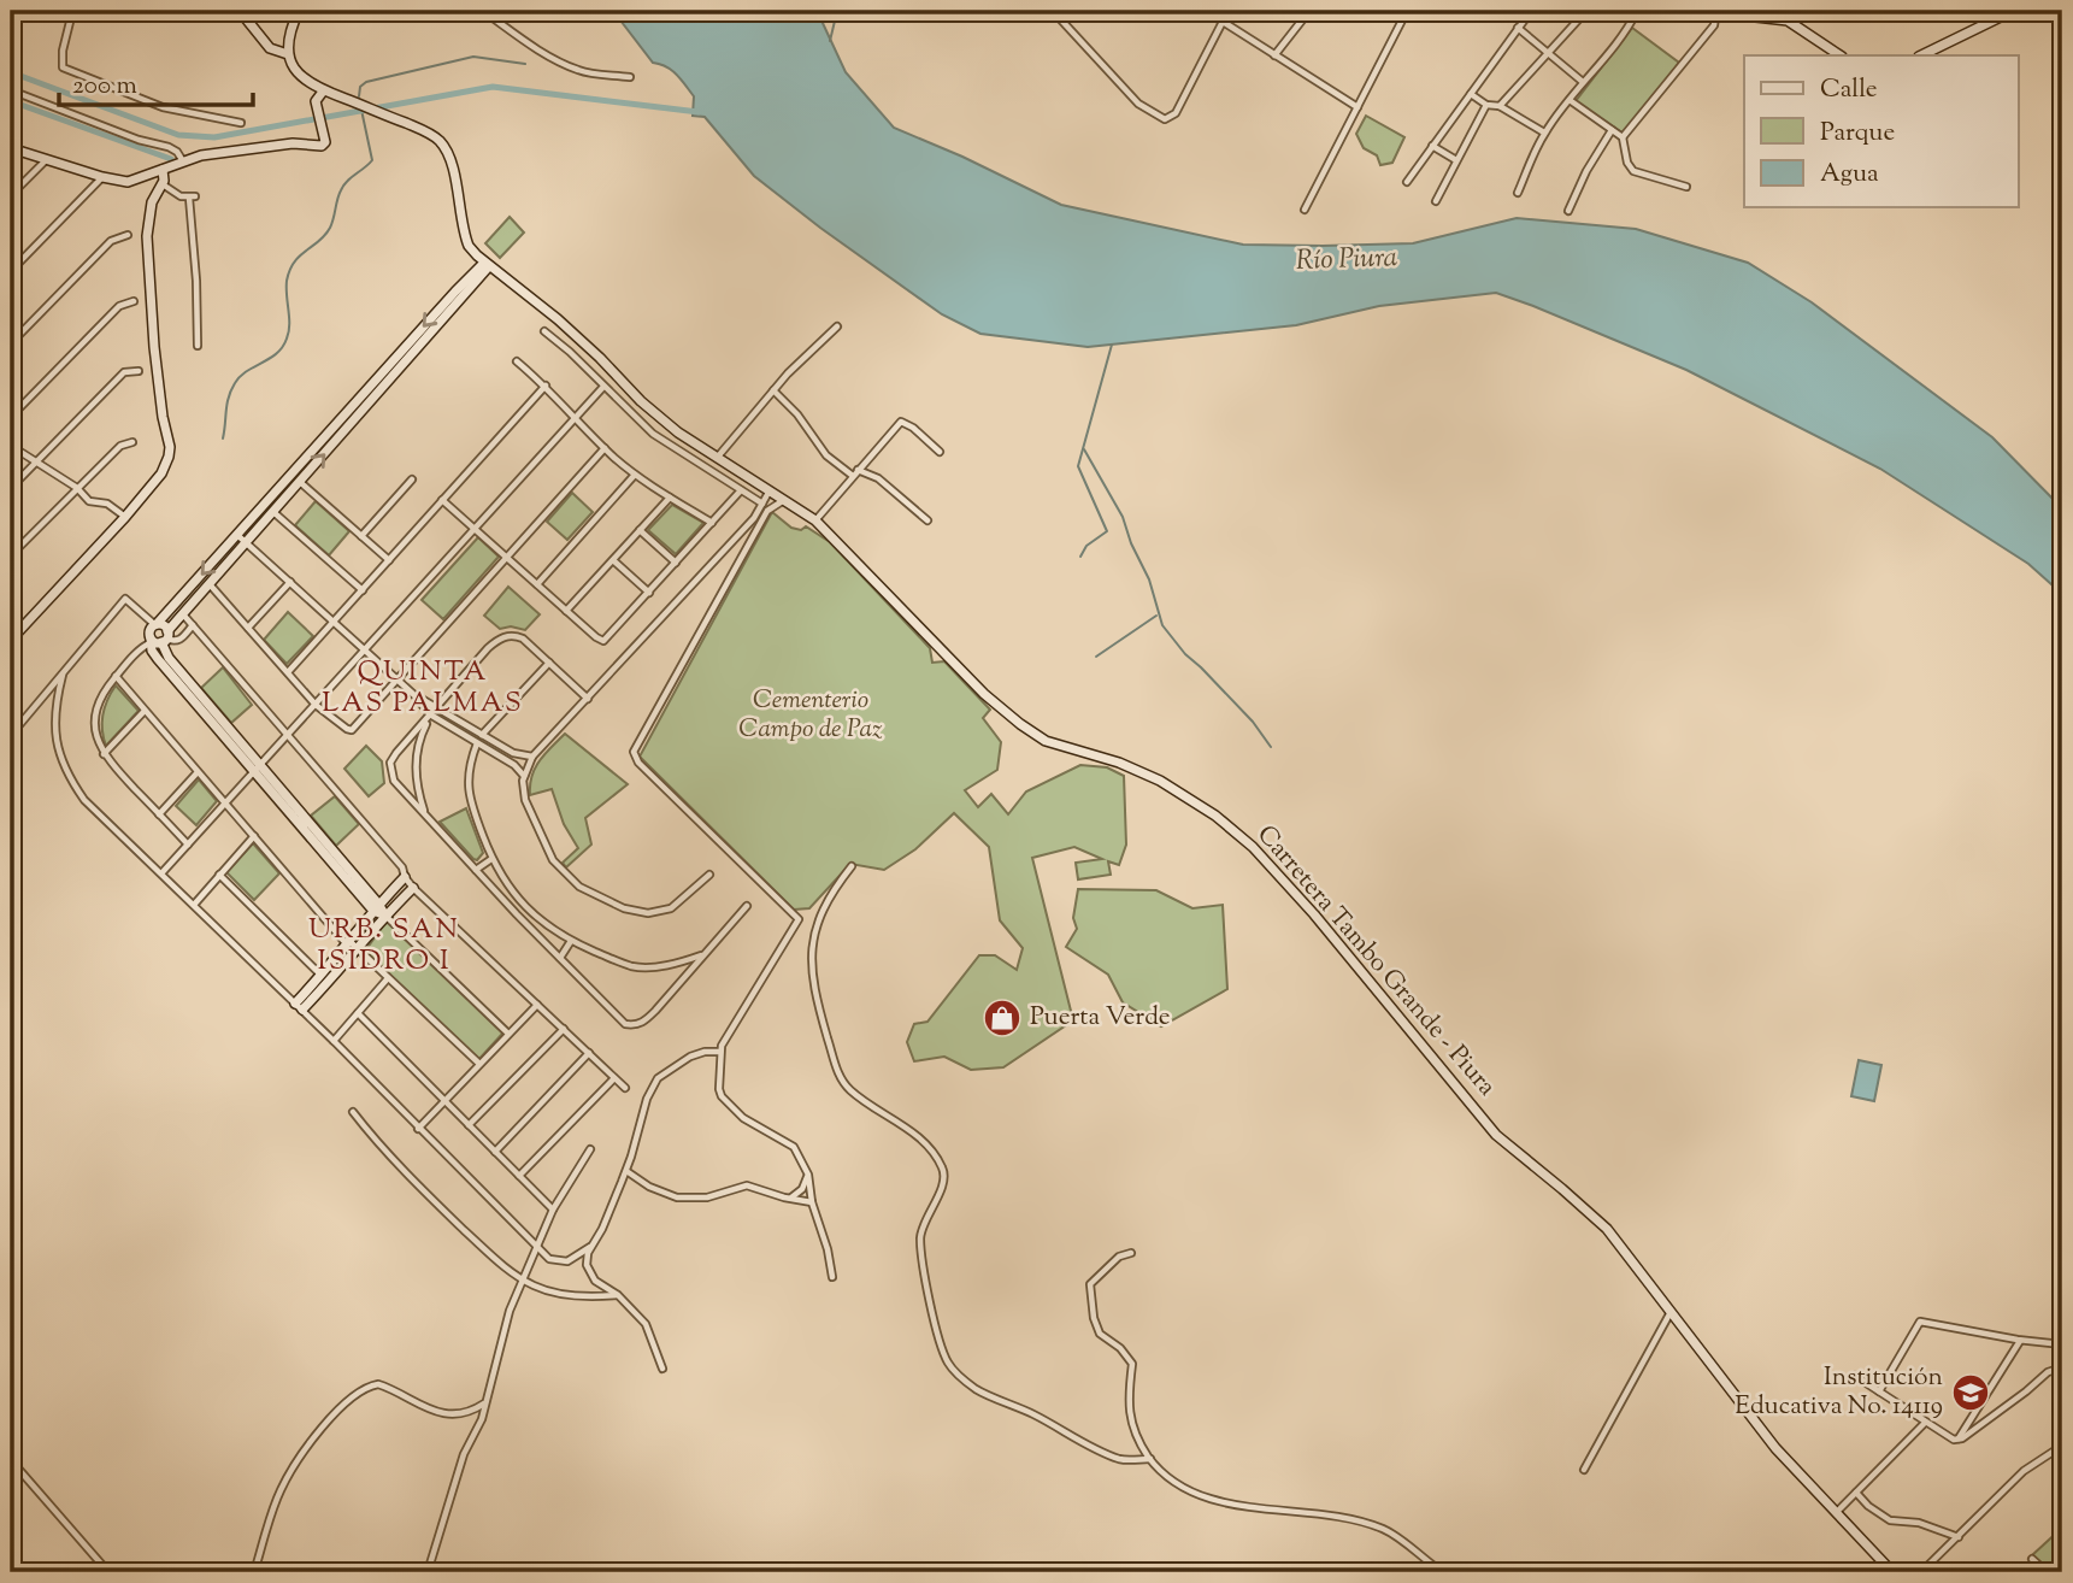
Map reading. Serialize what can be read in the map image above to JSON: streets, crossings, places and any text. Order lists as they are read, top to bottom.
{
  "streets": {
    "street": ["Carretera Tambo Grande - Piura"]
  },
  "districts": ["QUINTA LAS PALMAS", "URB. SAN ISIDRO I"],
  "water": ["Río Piura"],
  "parks": ["Cementerio Campo de Paz"],
  "places": {
    "shop": ["Puerta Verde"],
    "school or university": ["Institución Educativa No. 14119"]
  },
  "legend": ["Calle", "Parque", "Agua"],
  "scale_bar": "200 m"
}
